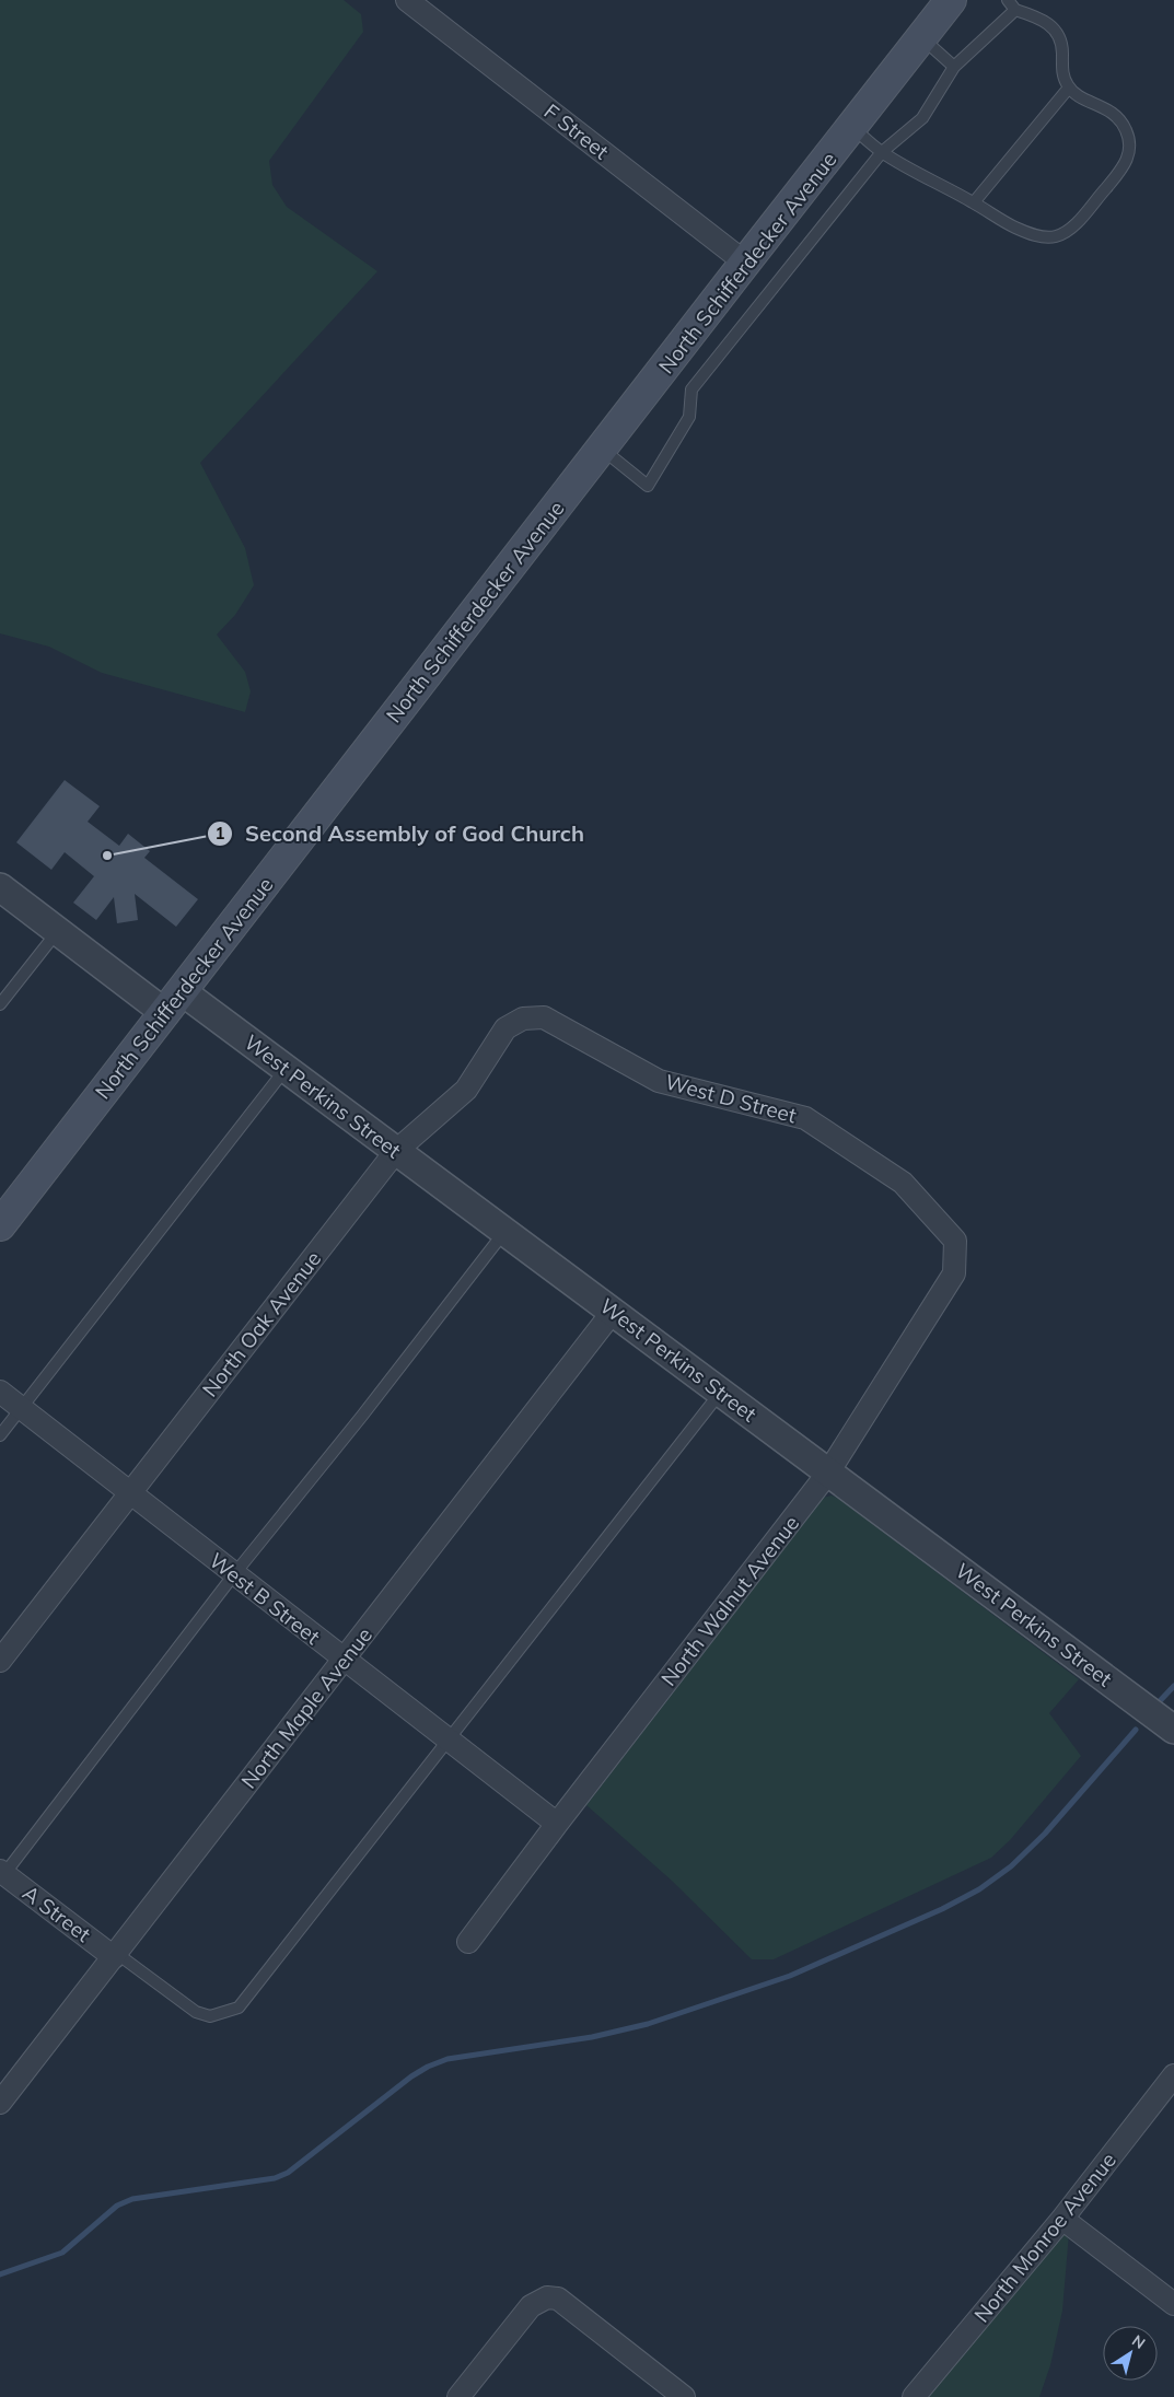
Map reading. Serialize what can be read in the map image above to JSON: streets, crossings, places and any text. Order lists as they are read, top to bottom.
{
  "streets": {
    "main road": ["North Schifferdecker Avenue"],
    "street": [
      "F Street",
      "West Perkins Street",
      "West D Street",
      "North Oak Avenue",
      "West B Street",
      "North Walnut Avenue",
      "North Maple Avenue",
      "A Street",
      "North Monroe Avenue"
    ]
  },
  "crossings": [
    ["F Street", "North Schifferdecker Avenue"],
    ["North Schifferdecker Avenue", "West Perkins Street"],
    ["West Perkins Street", "North Oak Avenue"],
    ["West Perkins Street", "North Walnut Avenue"],
    ["West Perkins Street", "North Maple Avenue"],
    ["West D Street", "North Oak Avenue"],
    ["West D Street", "North Walnut Avenue"],
    ["North Oak Avenue", "West B Street"],
    ["West B Street", "North Walnut Avenue"],
    ["West B Street", "North Maple Avenue"],
    ["North Maple Avenue", "A Street"]
  ],
  "places": ["Second Assembly of God Church"],
  "north": "top right"
}
